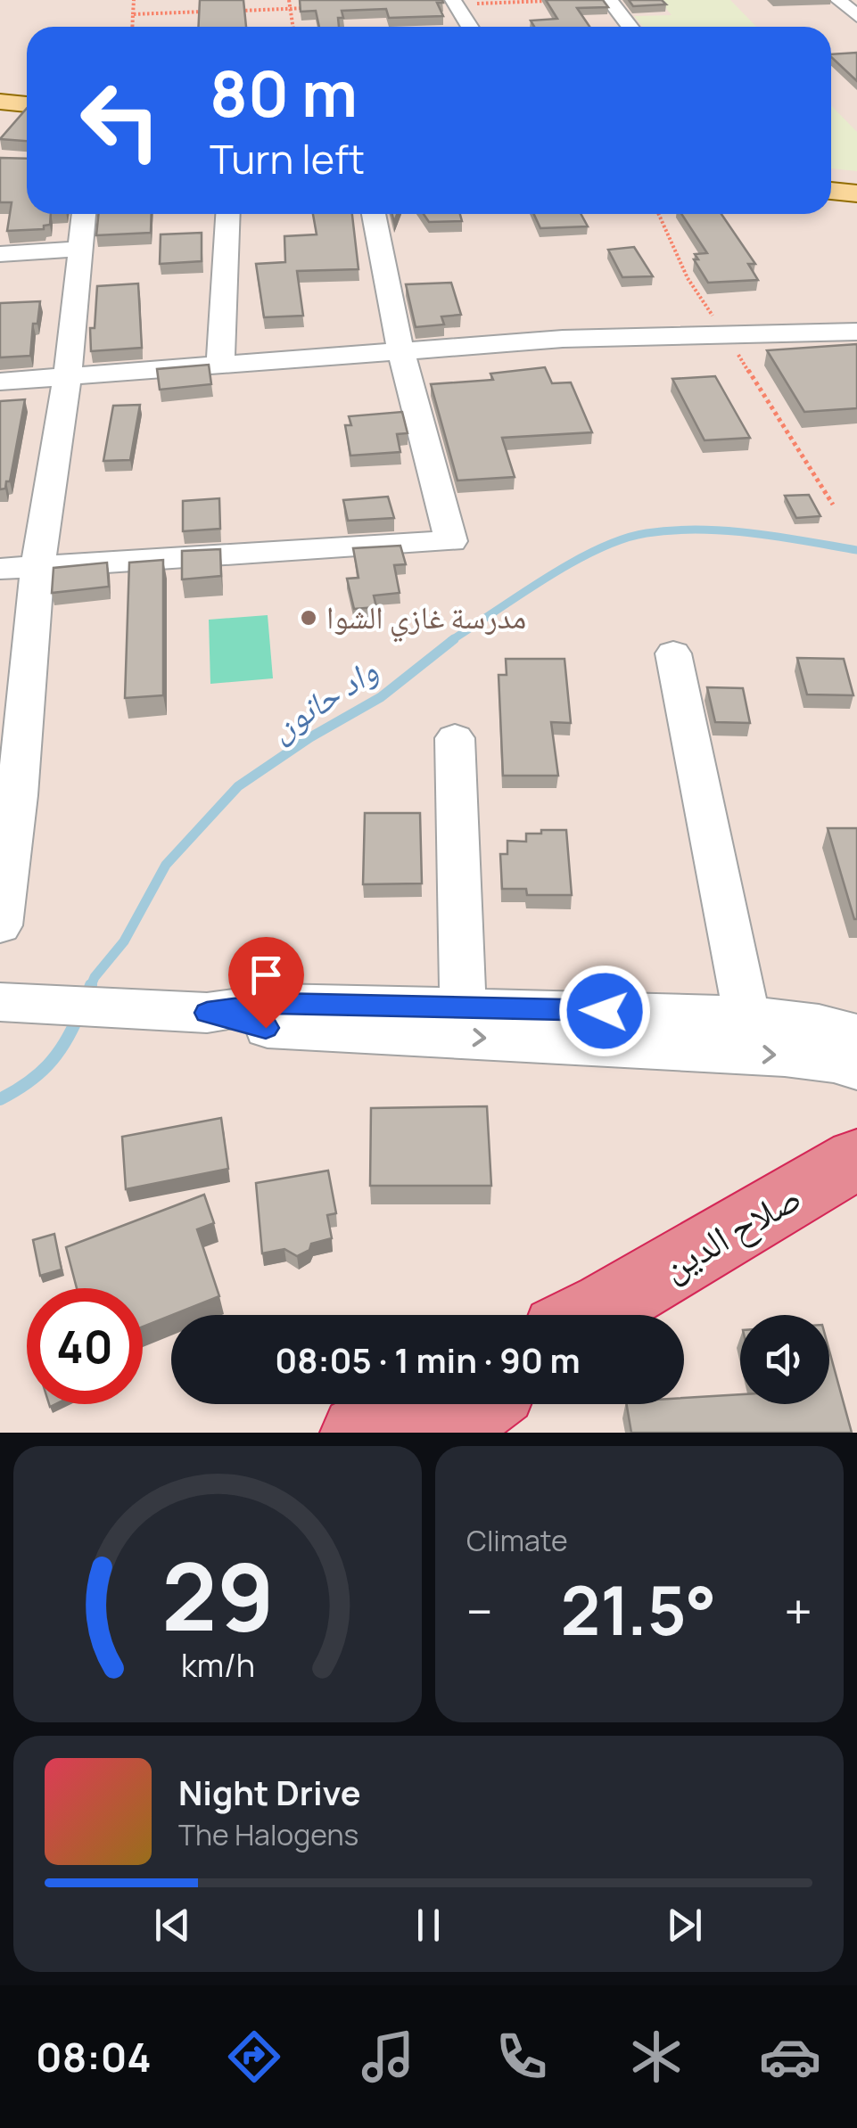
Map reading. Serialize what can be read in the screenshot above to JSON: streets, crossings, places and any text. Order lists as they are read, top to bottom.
{
  "streets": {
    "highway": ["صلاح الدين"]
  },
  "water": ["واد حانون"],
  "places": ["مدرسة غازي الشوا"],
  "page": {
    "turn": ["80 m", "Turn left"],
    "limit": "40",
    "trip": "08:05 · 1 min · 90 m",
    "tile": "Climate",
    "heat": ["−", "21.5°", "+"],
    "song": ["Night Drive", "The Halogens"],
    "tabs": "08:04",
    "gauge": ["29", "km/h"]
  }
}
